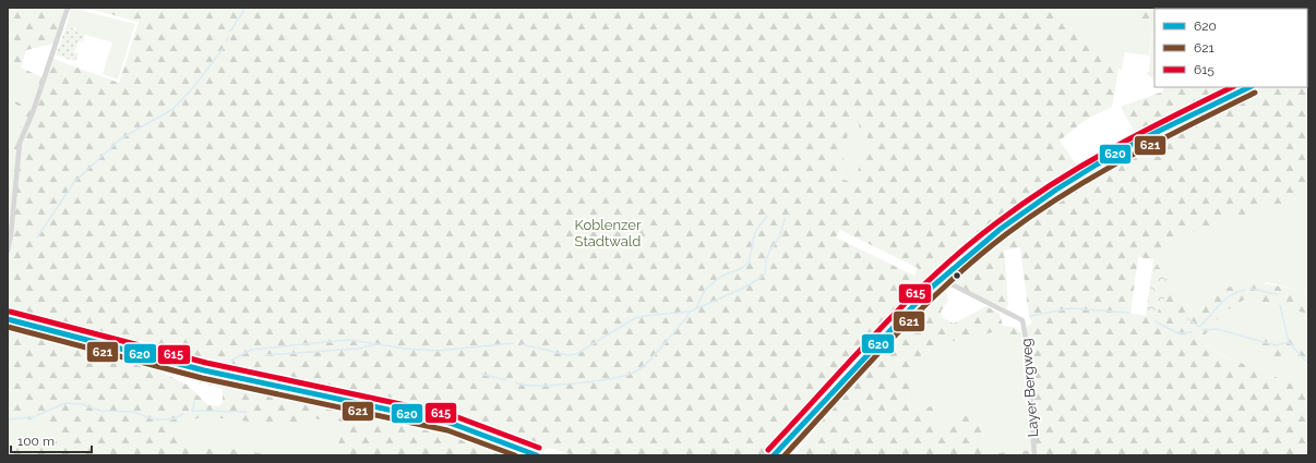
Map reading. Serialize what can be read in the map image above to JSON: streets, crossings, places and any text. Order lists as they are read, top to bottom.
{
  "streets": {
    "street": ["Layer Bergweg"]
  },
  "parks": ["Koblenzer Stadtwald"],
  "lines": ["transit line 620", "transit line 615", "transit line 621"],
  "legend": ["620", "621", "615"],
  "scale_bar": "100 m"
}
